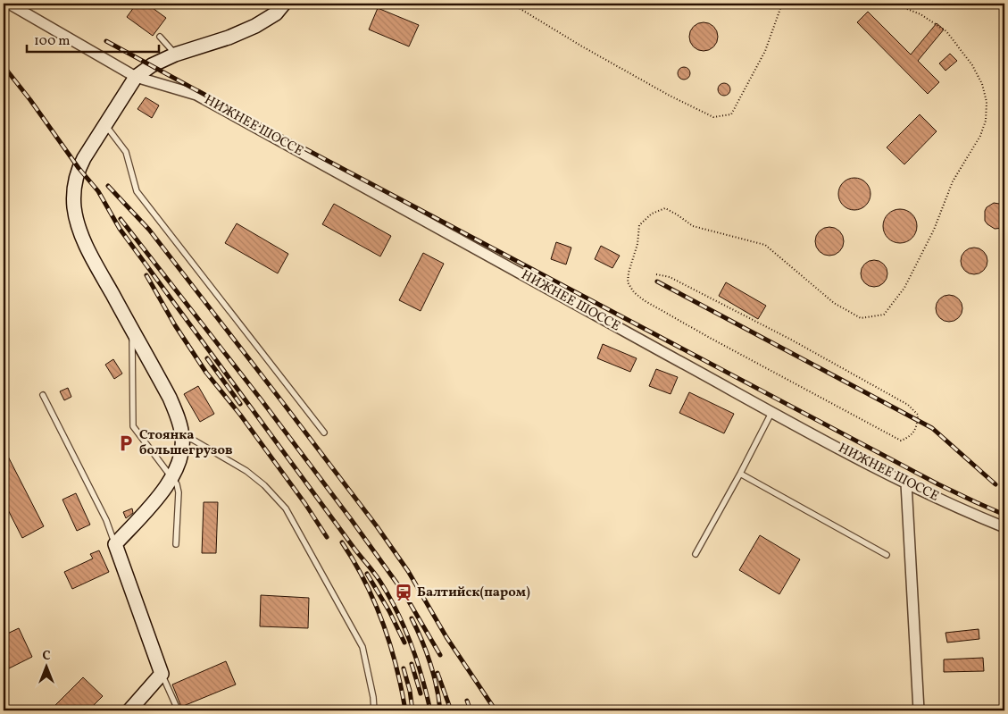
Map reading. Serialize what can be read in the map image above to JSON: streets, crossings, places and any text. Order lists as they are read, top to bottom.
{
  "streets": {
    "street": ["НИЖНЕЕ ШОССЕ"]
  },
  "places": {
    "parking": ["Стоянка большегрузов"],
    "station": ["Балтийск(паром)"]
  },
  "scale_bar": "100 m",
  "north": "top"
}
